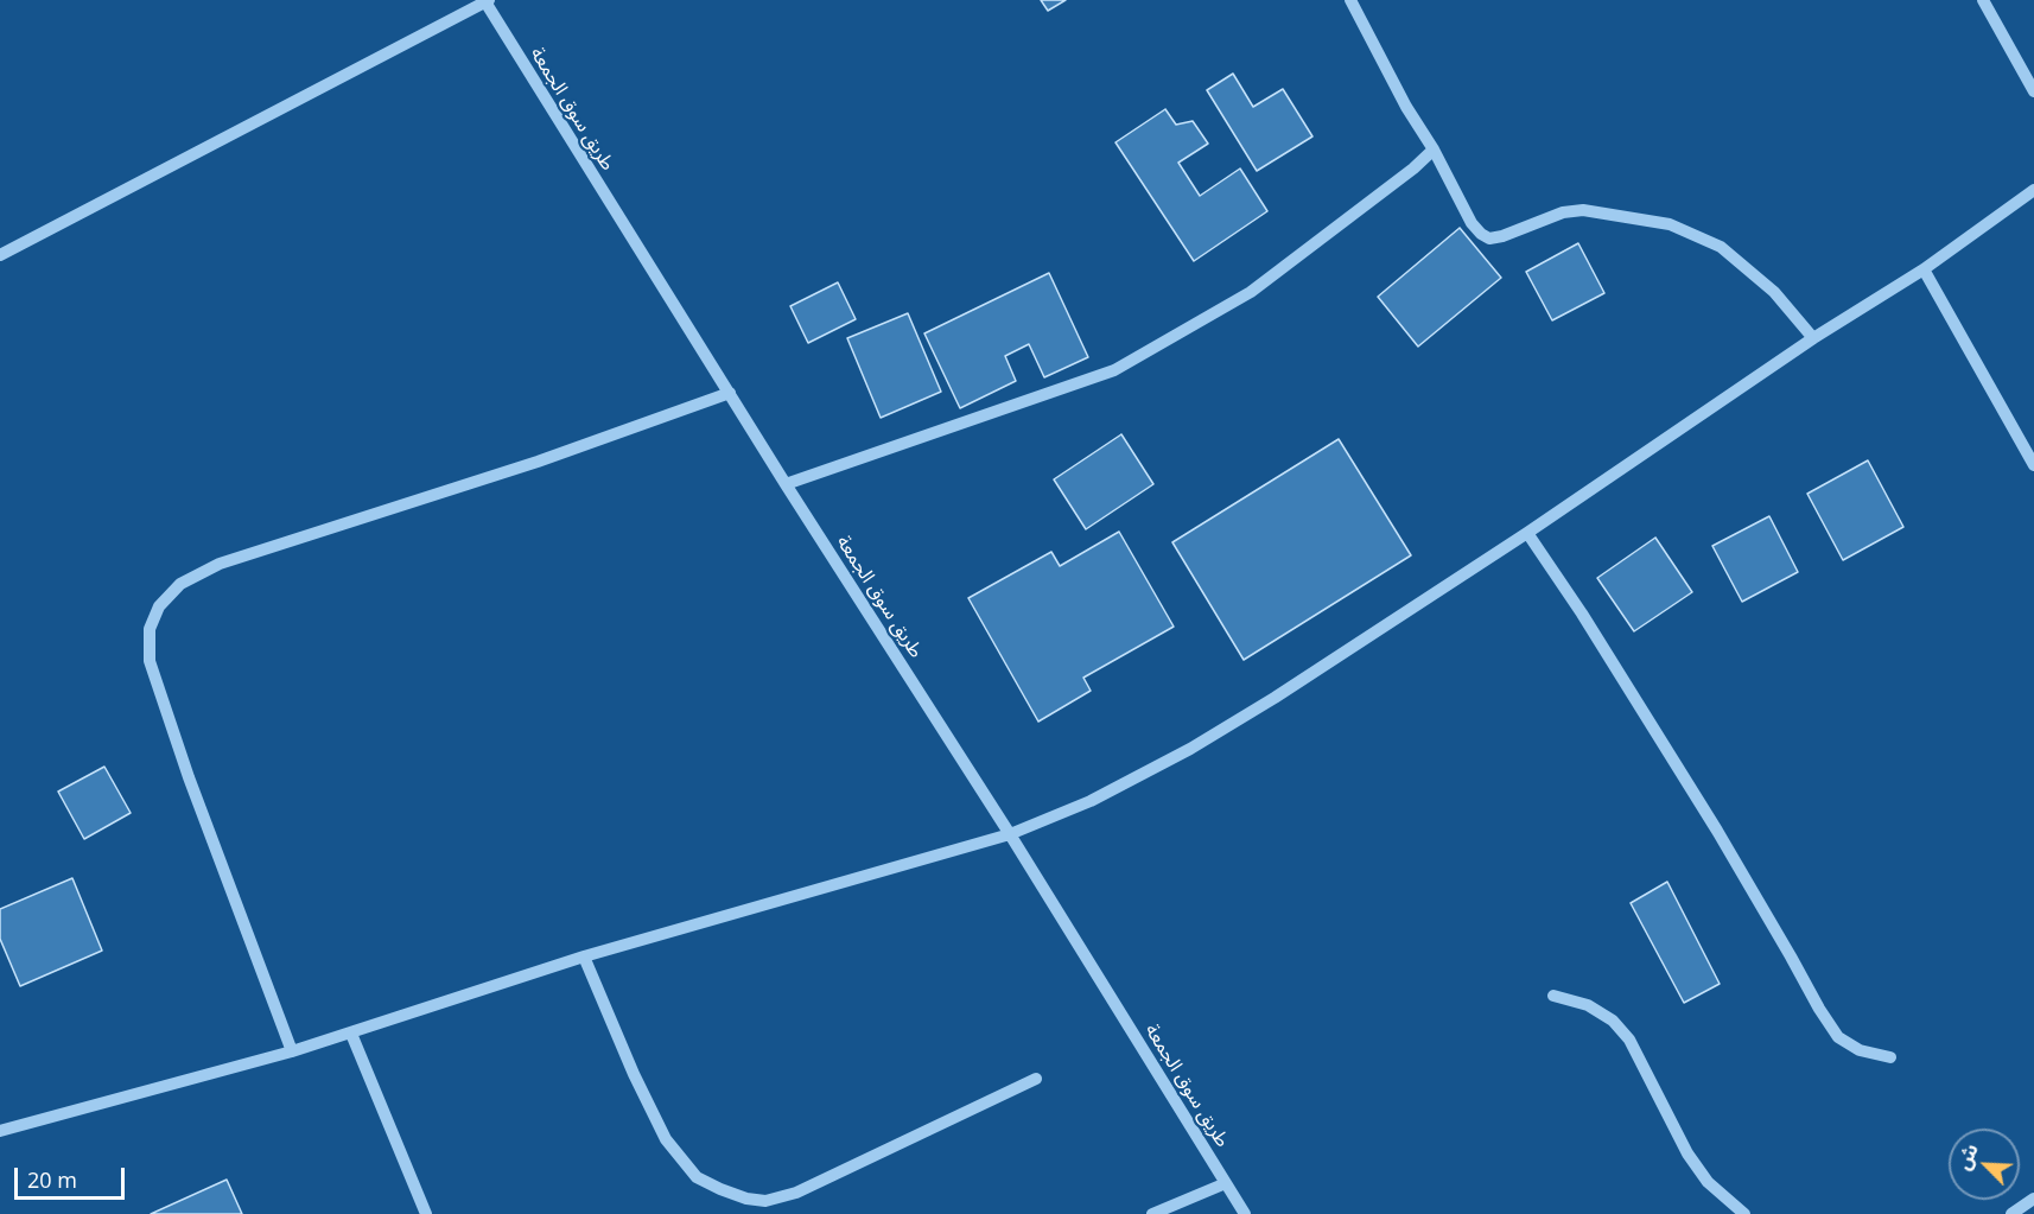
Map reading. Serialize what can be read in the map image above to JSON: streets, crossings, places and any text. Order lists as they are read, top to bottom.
{
  "streets": {
    "street": ["طريق سوق الجمعة"]
  },
  "scale_bar": "20 m",
  "north": "top left"
}
